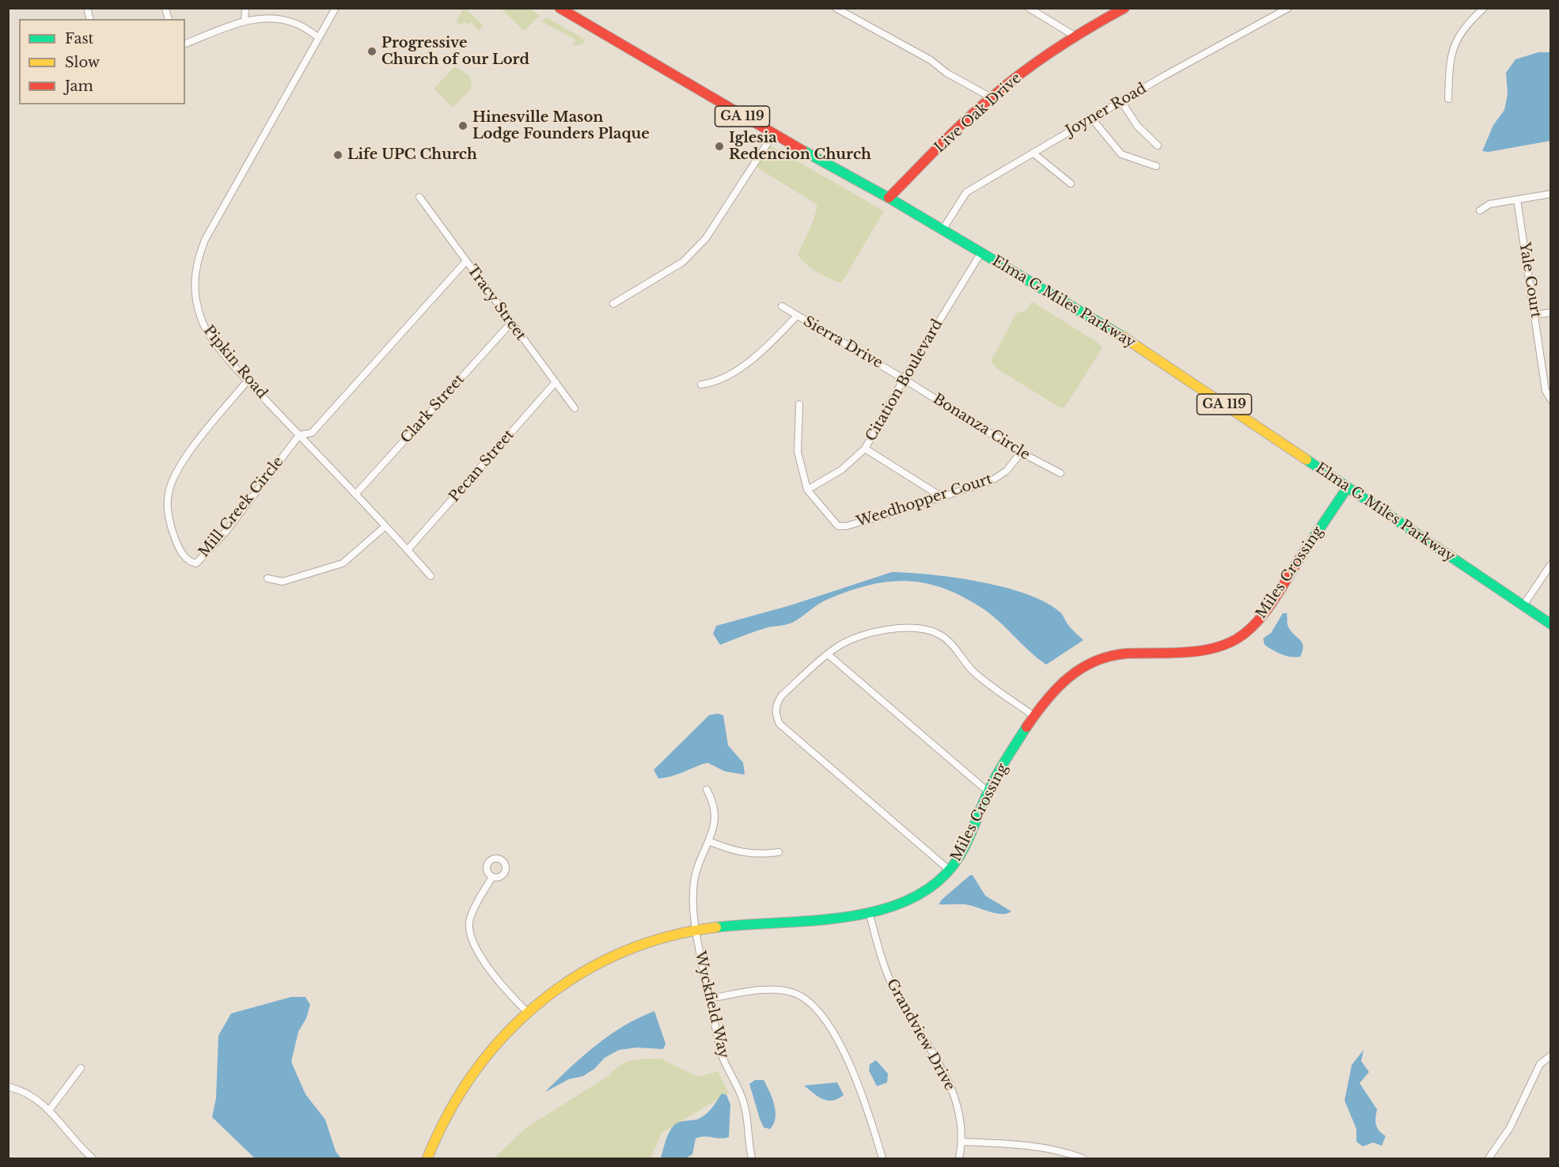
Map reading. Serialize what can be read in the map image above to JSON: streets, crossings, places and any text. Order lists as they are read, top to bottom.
{
  "streets": {
    "street": [
      "Joyner Road",
      "Live Oak Drive",
      "GA 119",
      "Yale Court",
      "Elma G Miles Parkway",
      "Tracy Street",
      "Sierra Drive",
      "Pipkin Road",
      "Citation Boulevard",
      "Clark Street",
      "Bonanza Circle",
      "Pecan Street",
      "Weedhopper Court",
      "Mill Creek Circle",
      "Miles Crossing",
      "Wyckfield Way",
      "Grandview Drive"
    ]
  },
  "crossings": [
    ["Joyner Road", "Elma G Miles Parkway"],
    ["Live Oak Drive", "Elma G Miles Parkway"],
    ["Elma G Miles Parkway", "Citation Boulevard"],
    ["Elma G Miles Parkway", "Miles Crossing"],
    ["Tracy Street", "Clark Street"],
    ["Tracy Street", "Pecan Street"],
    ["Sierra Drive", "Citation Boulevard"],
    ["Sierra Drive", "Bonanza Circle"],
    ["Pipkin Road", "Clark Street"],
    ["Pipkin Road", "Pecan Street"],
    ["Pipkin Road", "Mill Creek Circle"],
    ["Citation Boulevard", "Bonanza Circle"],
    ["Citation Boulevard", "Weedhopper Court"],
    ["Bonanza Circle", "Weedhopper Court"],
    ["Miles Crossing", "Wyckfield Way"],
    ["Miles Crossing", "Grandview Drive"]
  ],
  "places": [
    "Progressive Church of our Lord",
    "Hinesville Mason Lodge Founders Plaque",
    "Iglesia Redencion Church",
    "Life UPC Church"
  ],
  "legend": ["Fast", "Slow", "Jam"]
}
